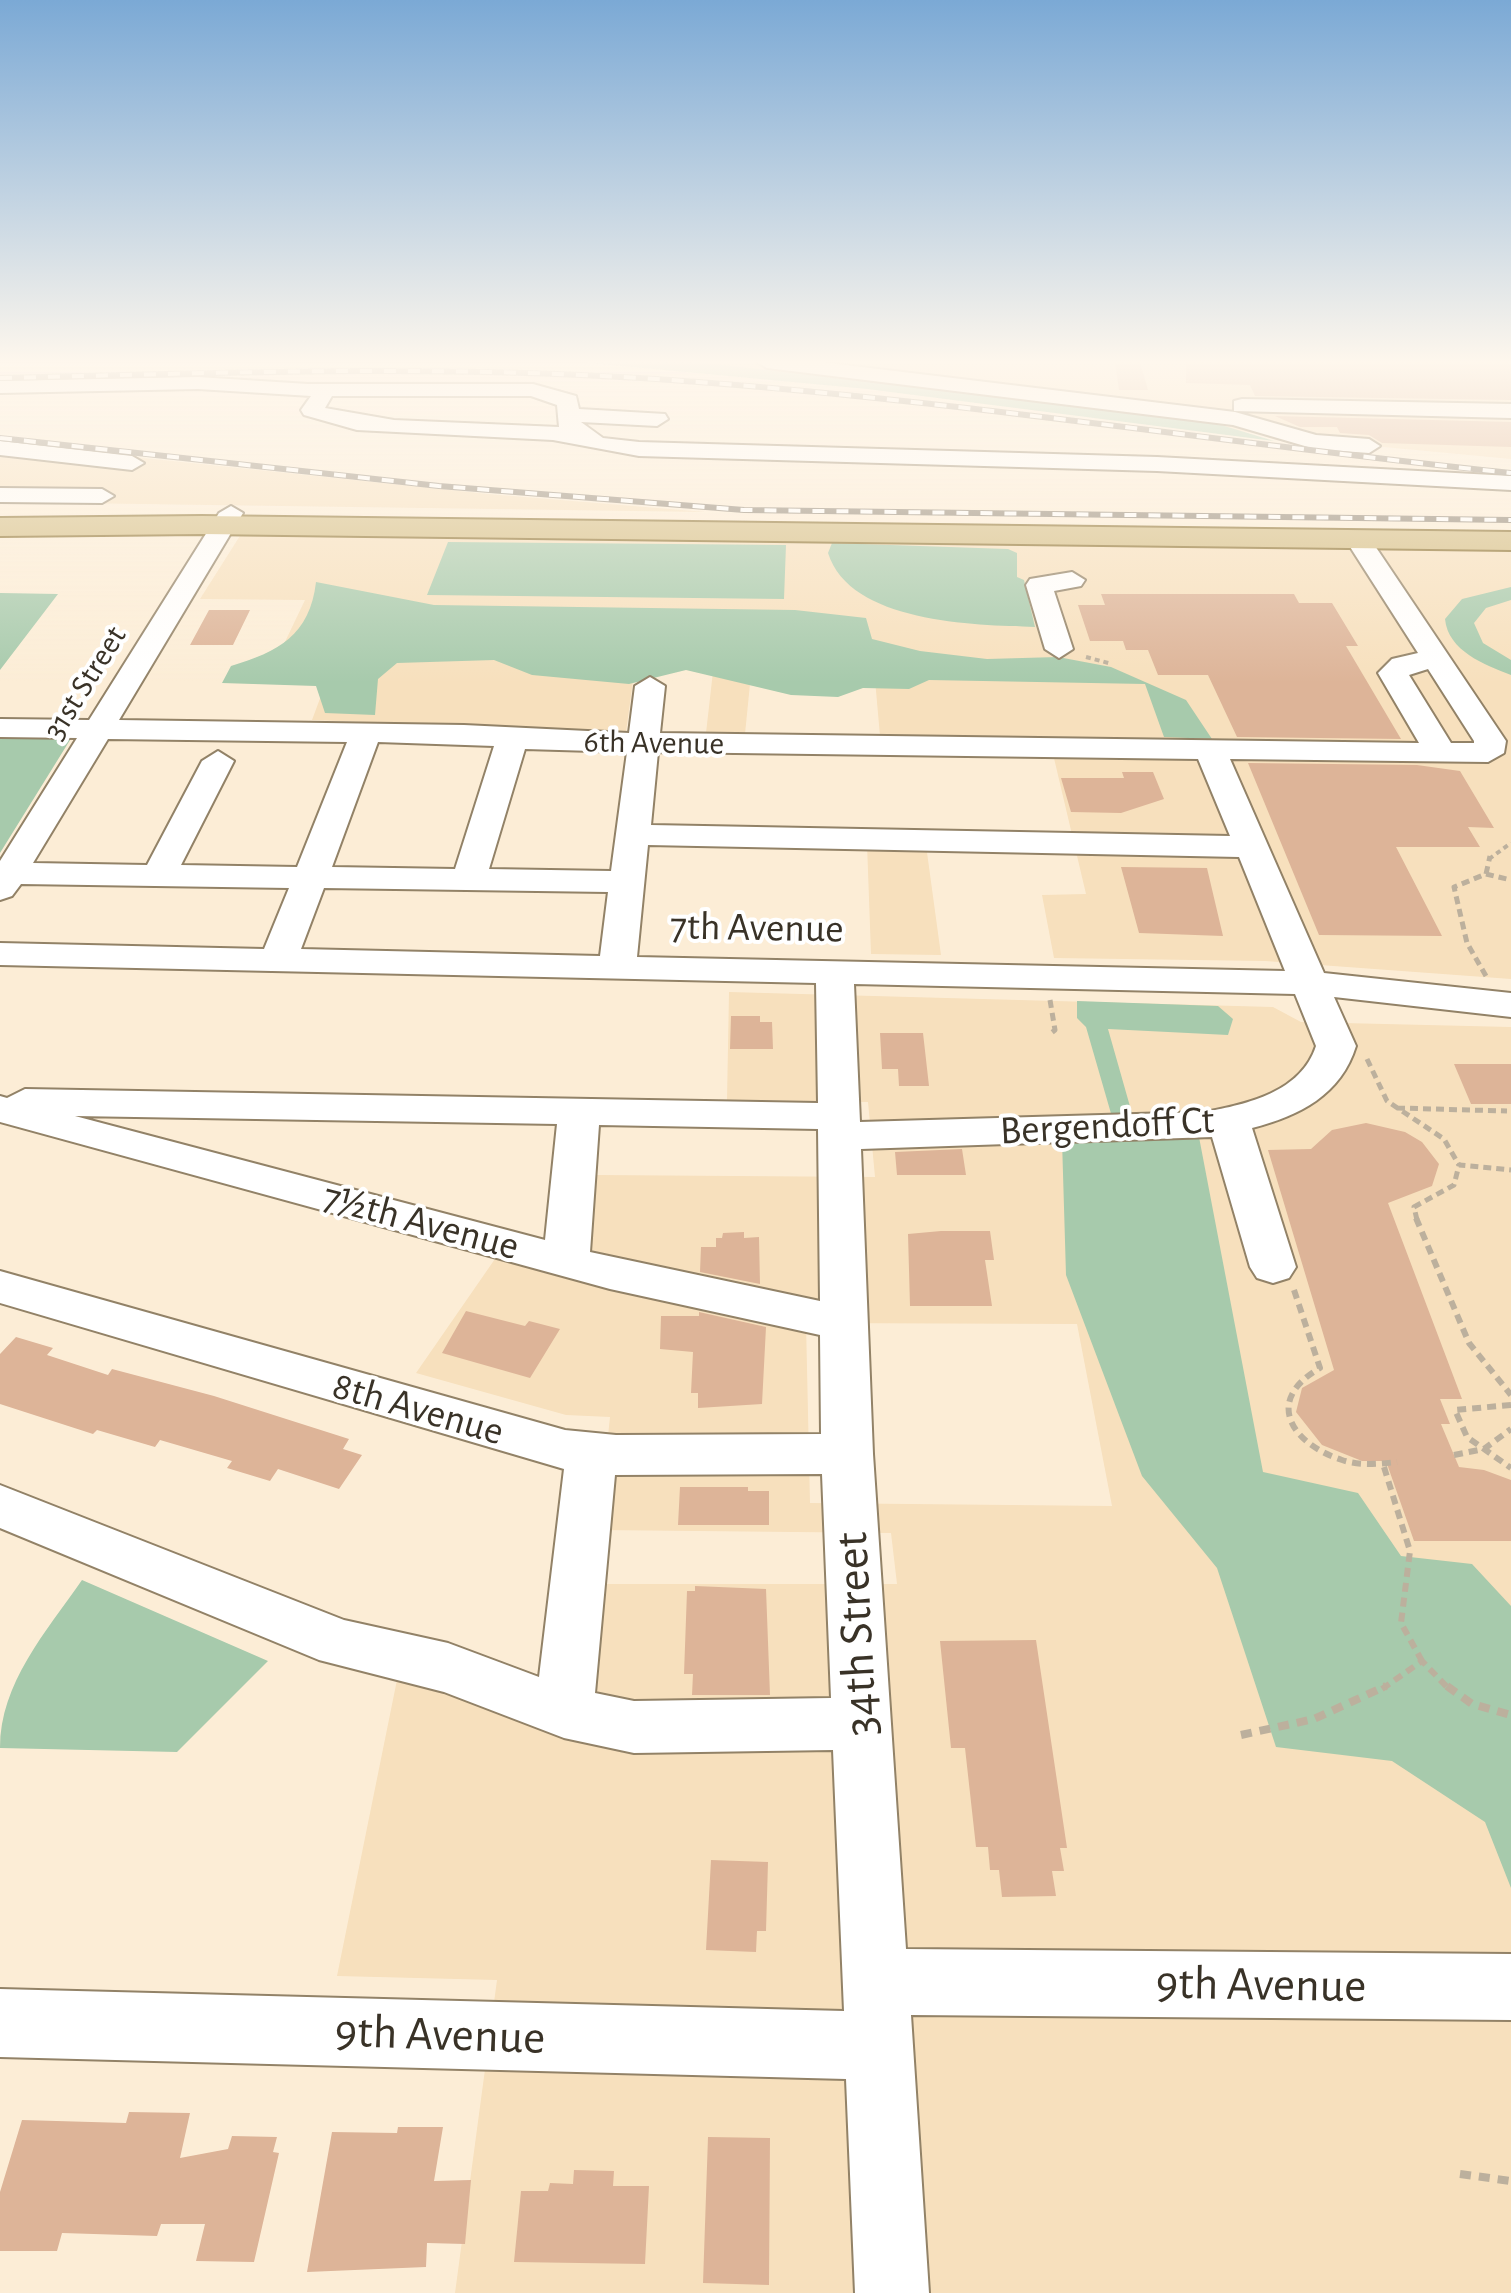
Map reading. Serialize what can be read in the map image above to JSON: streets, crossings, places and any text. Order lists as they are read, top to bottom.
{
  "streets": {
    "street": [
      "31st Street",
      "6th Avenue",
      "7th Avenue",
      "Bergendoff Ct",
      "7½th Avenue",
      "8th Avenue",
      "34th Street",
      "9th Avenue"
    ]
  },
  "crossings": [
    ["31st Street", "6th Avenue"],
    ["7th Avenue", "Bergendoff Ct"],
    ["7th Avenue", "34th Street"],
    ["Bergendoff Ct", "7½th Avenue"],
    ["Bergendoff Ct", "34th Street"],
    ["7½th Avenue", "34th Street"],
    ["8th Avenue", "34th Street"],
    ["34th Street", "9th Avenue"]
  ]
}
